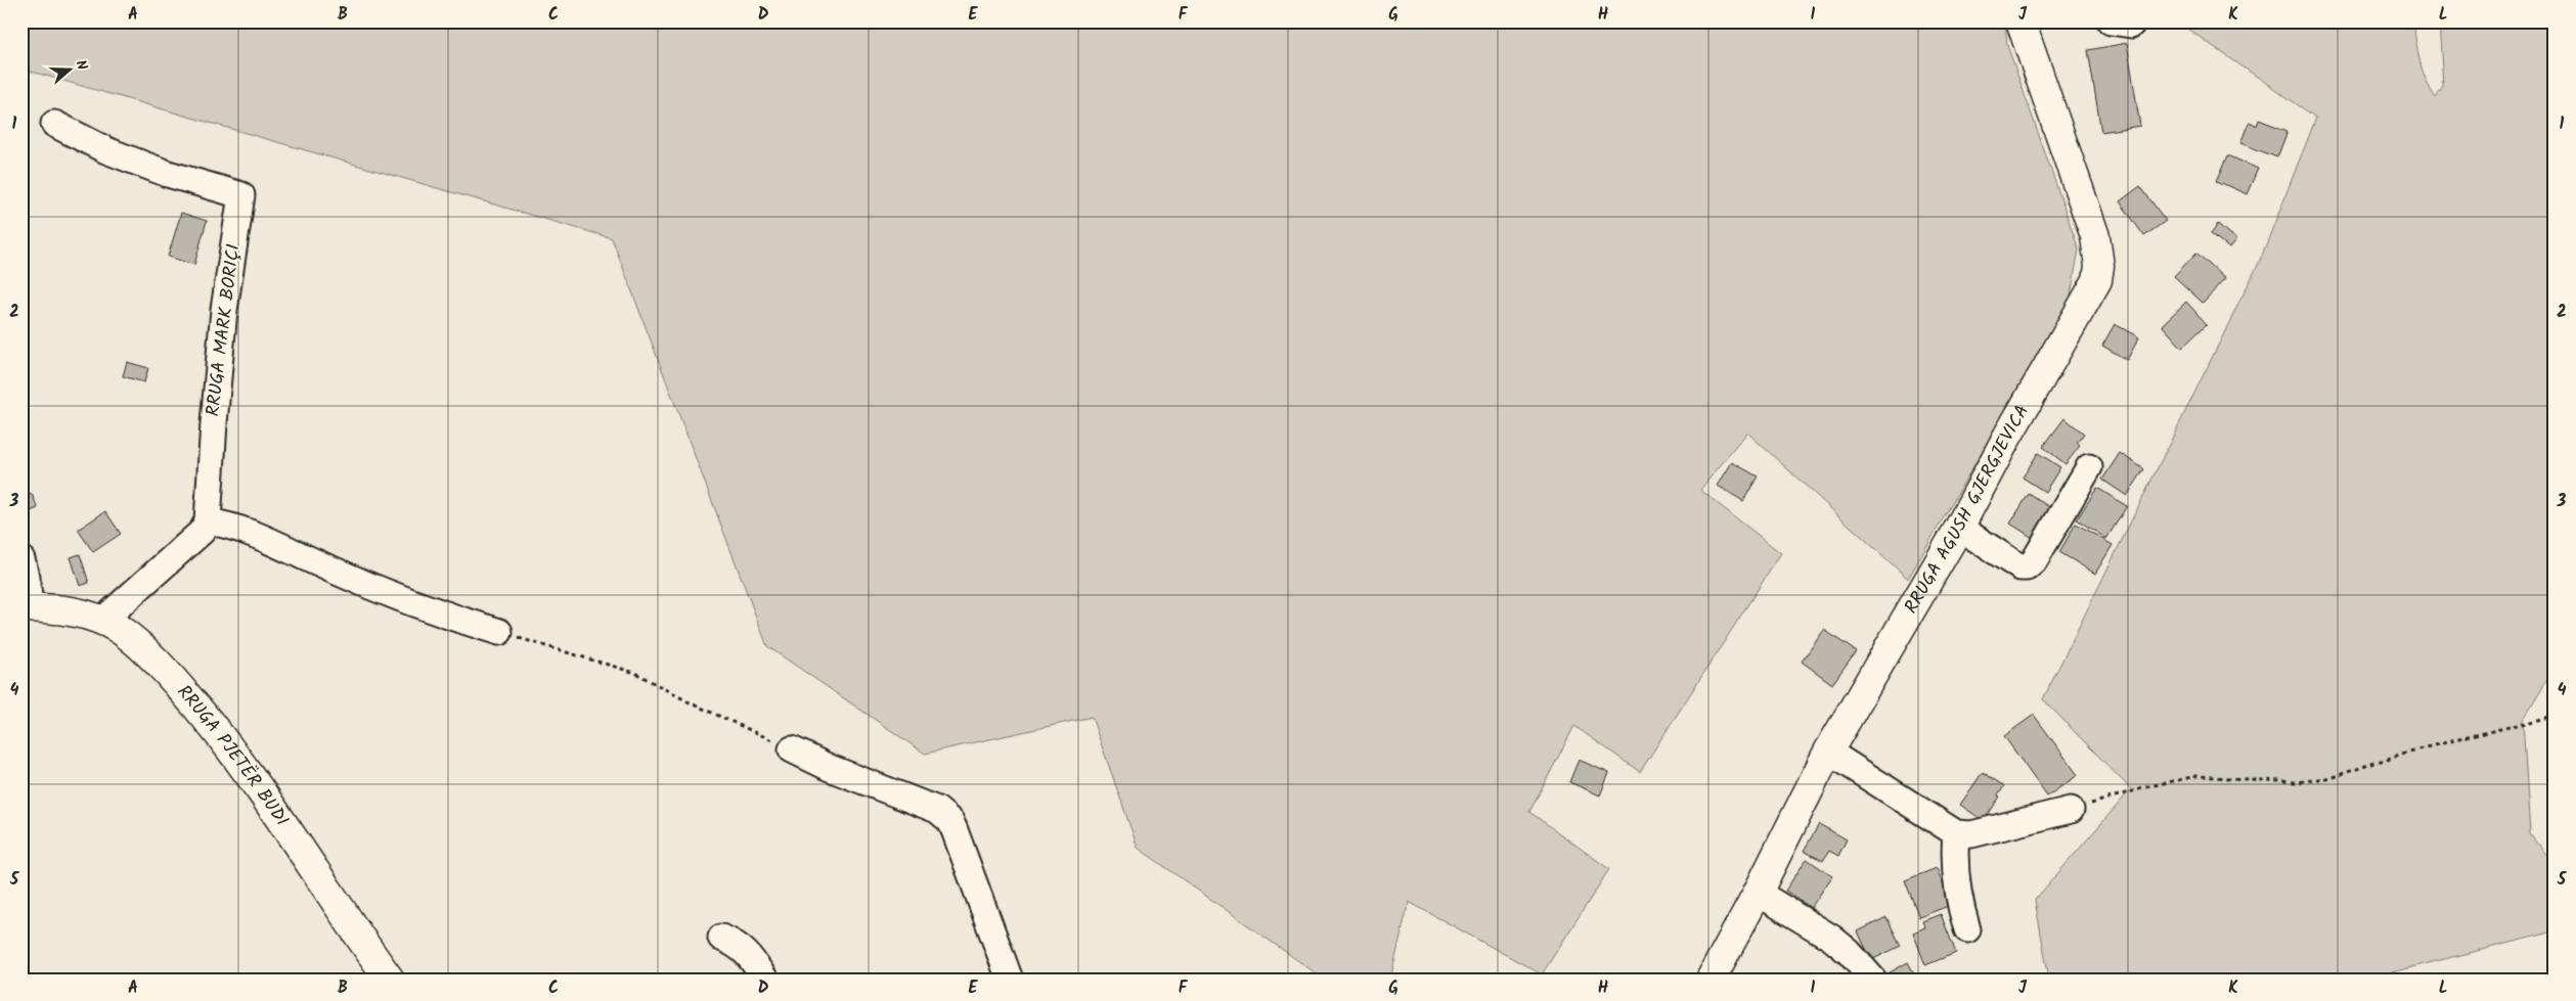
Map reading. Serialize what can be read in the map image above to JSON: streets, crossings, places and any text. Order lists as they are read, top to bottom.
{
  "streets": {
    "main road": ["RRUGA AGUSH GJERGJEVICA", "RRUGA PJETËR BUDI"],
    "street": ["RRUGA MARK BORIÇI"]
  },
  "north": "right",
  "grid": {
    "columns": [
      "A",
      "B",
      "C",
      "D",
      "E",
      "F",
      "G",
      "H",
      "I",
      "J",
      "K",
      "L"
    ],
    "rows": [
      "1",
      "2",
      "3",
      "4",
      "5"
    ]
  }
}
